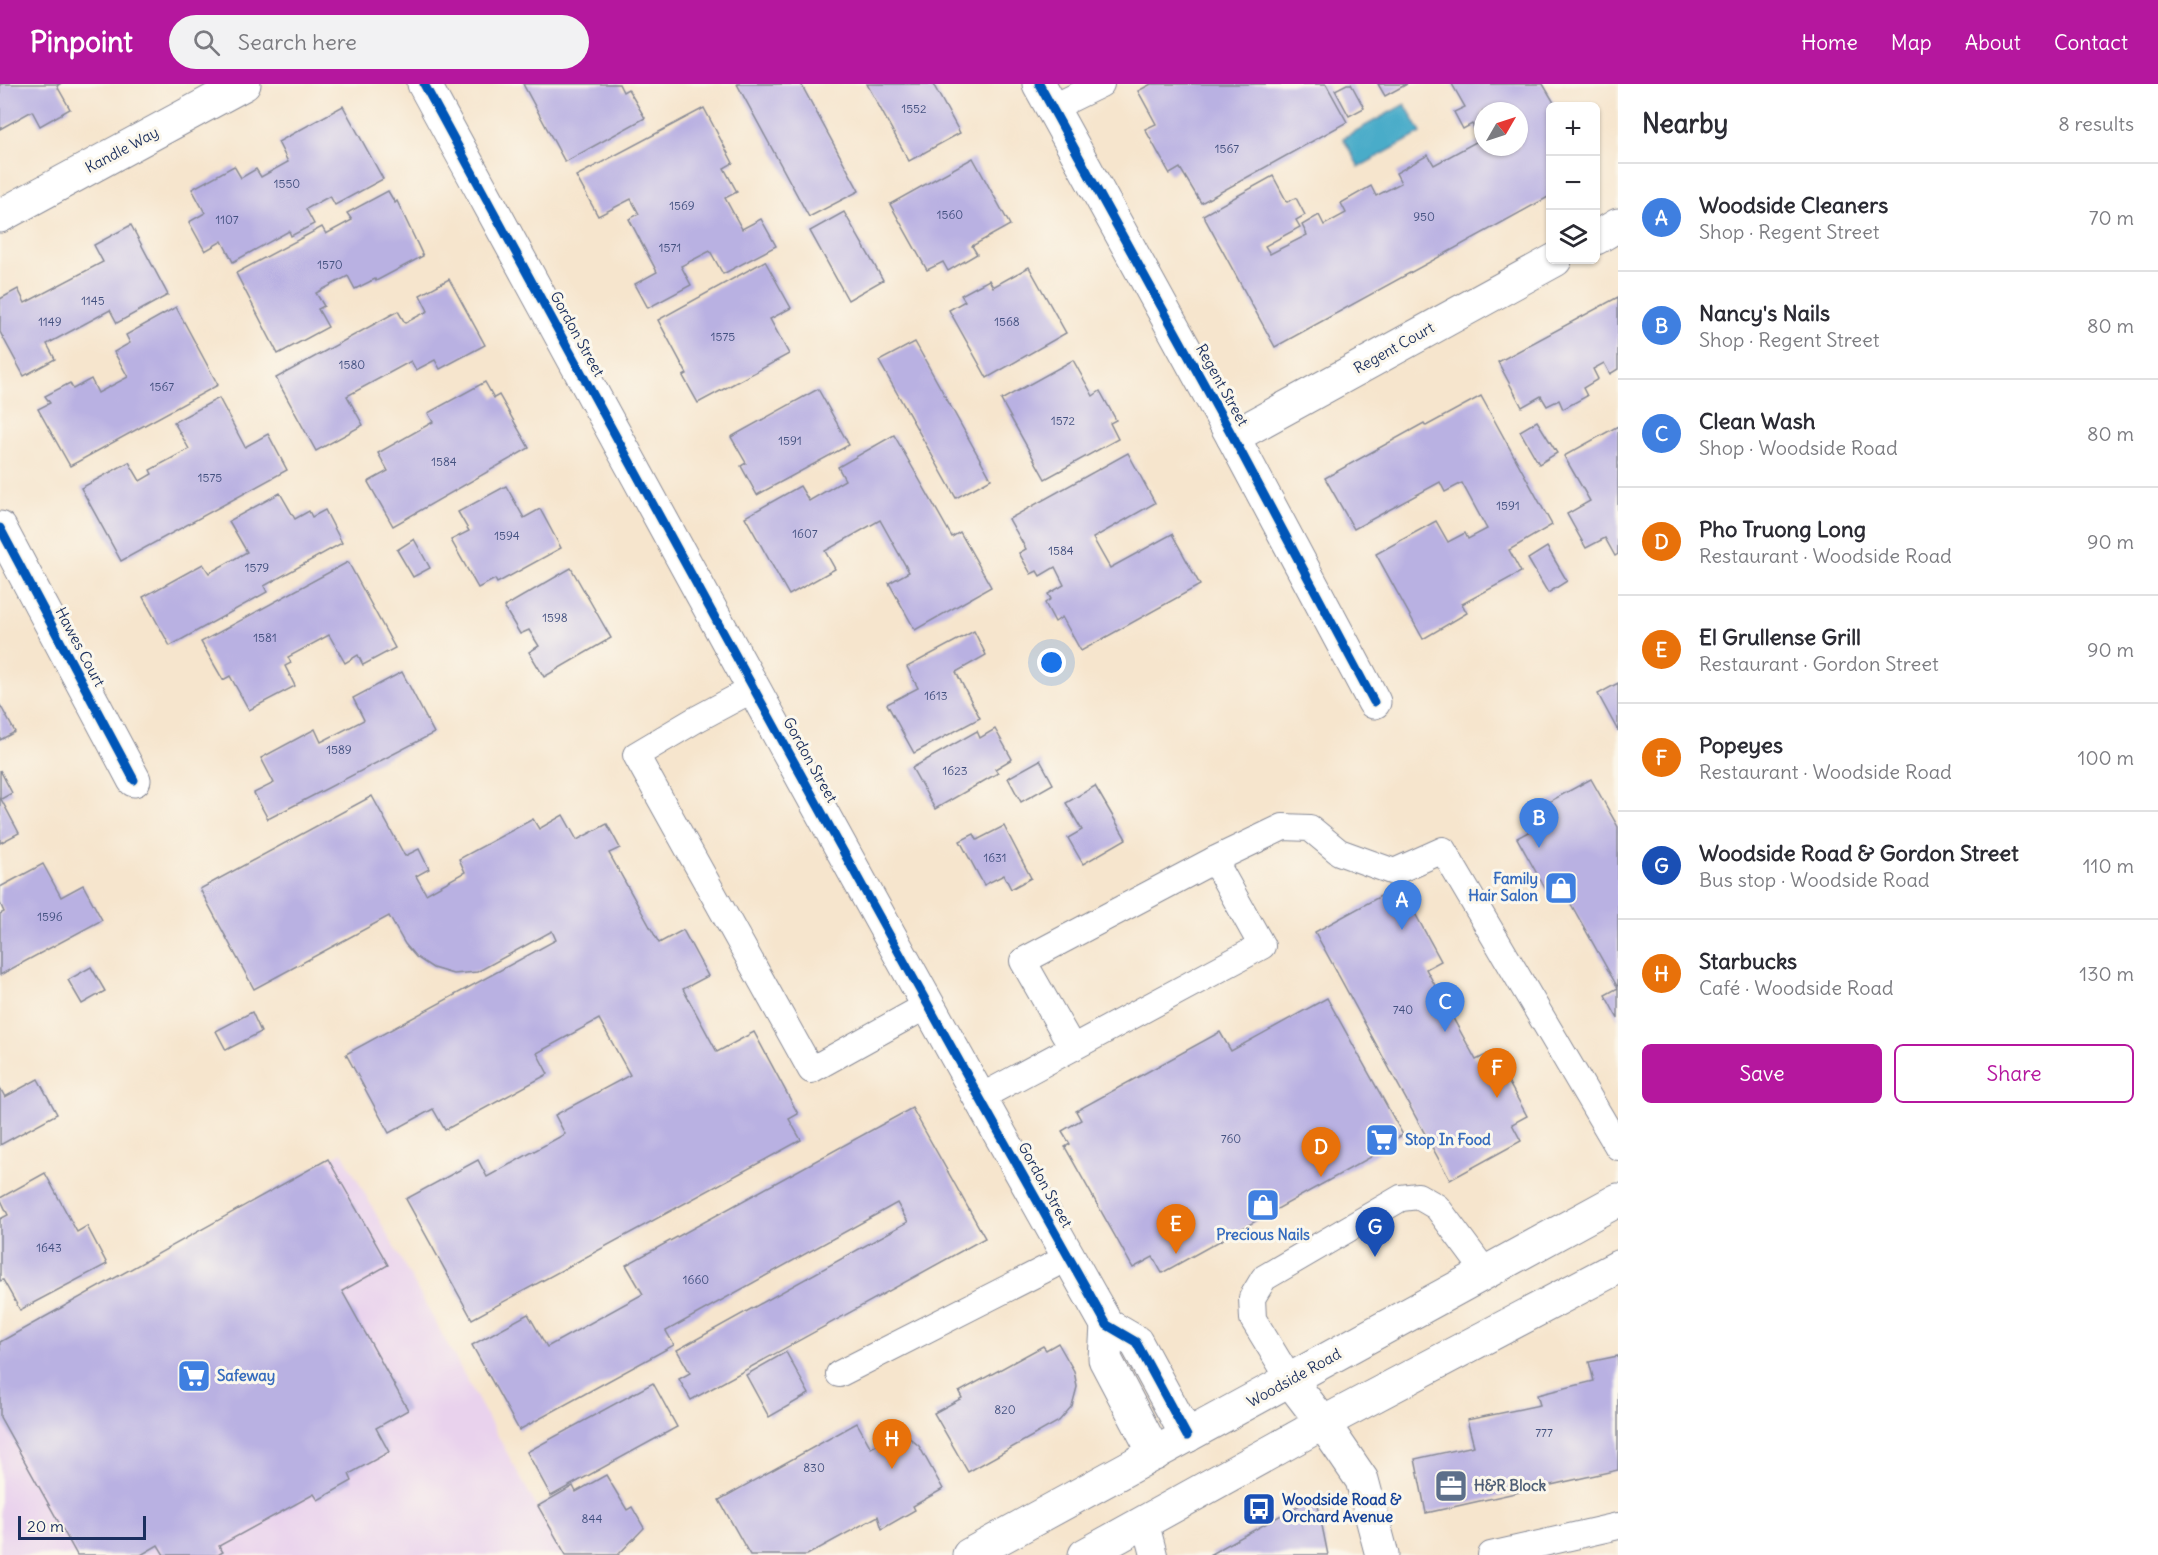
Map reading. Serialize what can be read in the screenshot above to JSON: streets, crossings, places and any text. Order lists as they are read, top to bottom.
{
  "streets": {
    "street": [
      "Kandle Way",
      "Gordon Street",
      "Regent Court",
      "Regent Street",
      "Hawes Court",
      "Woodside Road"
    ]
  },
  "crossings": [
    ["Regent Court", "Regent Street"]
  ],
  "places": {
    "shop": ["Family Hair Salon", "Precious Nails"],
    "supermarket": ["Stop In Food", "Safeway"],
    "office": ["H&R Block"],
    "bus stop": ["Woodside Road & Orchard Avenue"]
  },
  "house_numbers": [
    "1552",
    "1567",
    "1550",
    "1569",
    "1560",
    "950",
    "1107",
    "1571",
    "1570",
    "1145",
    "1149",
    "1568",
    "1575",
    "1580",
    "1567",
    "1572",
    "1591",
    "1584",
    "1575",
    "1591",
    "1607",
    "1594",
    "1584",
    "1579",
    "1598",
    "1581",
    "1613",
    "1589",
    "1623",
    "1631",
    "1596",
    "740",
    "760",
    "1643",
    "1660",
    "820",
    "777",
    "830",
    "844"
  ],
  "scale_bar": "20 m",
  "north": "top right",
  "page": {
    "header": "Pinpoint",
    "search": "Search here",
    "nav": [
      "Home",
      "Map",
      "About",
      "Contact"
    ],
    "heading": ["Nearby", "8 results"],
    "map_buttons": ["+", "−"],
    "list": [
      {
        "mark": "A",
        "name": "Woodside Cleaners",
        "note": "Shop · Regent Street",
        "value": "70 m"
      },
      {
        "mark": "B",
        "name": "Nancy's Nails",
        "note": "Shop · Regent Street",
        "value": "80 m"
      },
      {
        "mark": "C",
        "name": "Clean Wash",
        "note": "Shop · Woodside Road",
        "value": "80 m"
      },
      {
        "mark": "D",
        "name": "Pho Truong Long",
        "note": "Restaurant · Woodside Road",
        "value": "90 m"
      },
      {
        "mark": "E",
        "name": "El Grullense Grill",
        "note": "Restaurant · Gordon Street",
        "value": "90 m"
      },
      {
        "mark": "F",
        "name": "Popeyes",
        "note": "Restaurant · Woodside Road",
        "value": "100 m"
      },
      {
        "mark": "G",
        "name": "Woodside Road & Gordon Street",
        "note": "Bus stop · Woodside Road",
        "value": "110 m"
      },
      {
        "mark": "H",
        "name": "Starbucks",
        "note": "Café · Woodside Road",
        "value": "130 m"
      }
    ],
    "pins": [
      "B",
      "A",
      "C",
      "F",
      "D",
      "E",
      "G",
      "H"
    ],
    "buttons": ["Save", "Share"],
    "scale": "20 m"
  }
}
